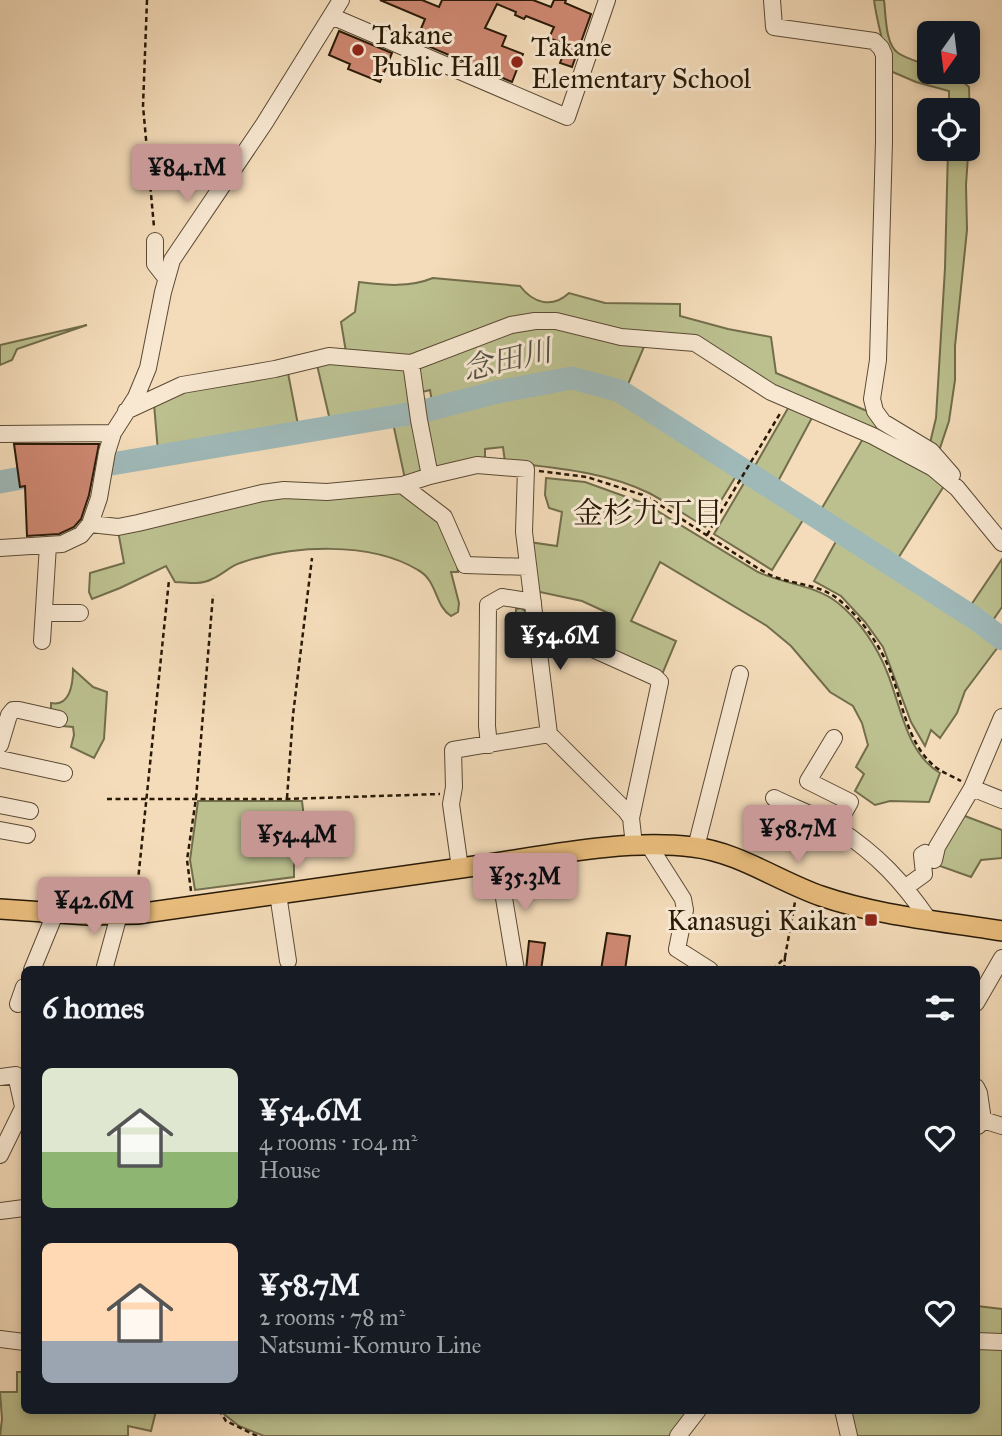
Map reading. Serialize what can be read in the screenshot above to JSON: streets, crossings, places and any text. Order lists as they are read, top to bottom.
{
  "districts": ["金杉九丁目"],
  "water": ["念田川"],
  "places": {
    "other": ["Takane Public Hall", "Takane Elementary School"],
    "transit": ["Kanasugi Kaikan"]
  },
  "north": "bottom",
  "page": {
    "price": [
      "¥84.1M",
      "¥54.6M",
      "¥58.7M",
      "¥54.4M",
      "¥35.3M",
      "¥42.6M"
    ],
    "heading": "6 homes",
    "list": [
      {
        "name": "¥54.6M",
        "note": "4 rooms · 104 m² · House"
      },
      {
        "name": "¥58.7M",
        "note": "2 rooms · 78 m² · Natsumi-Komuro Line"
      }
    ]
  }
}
